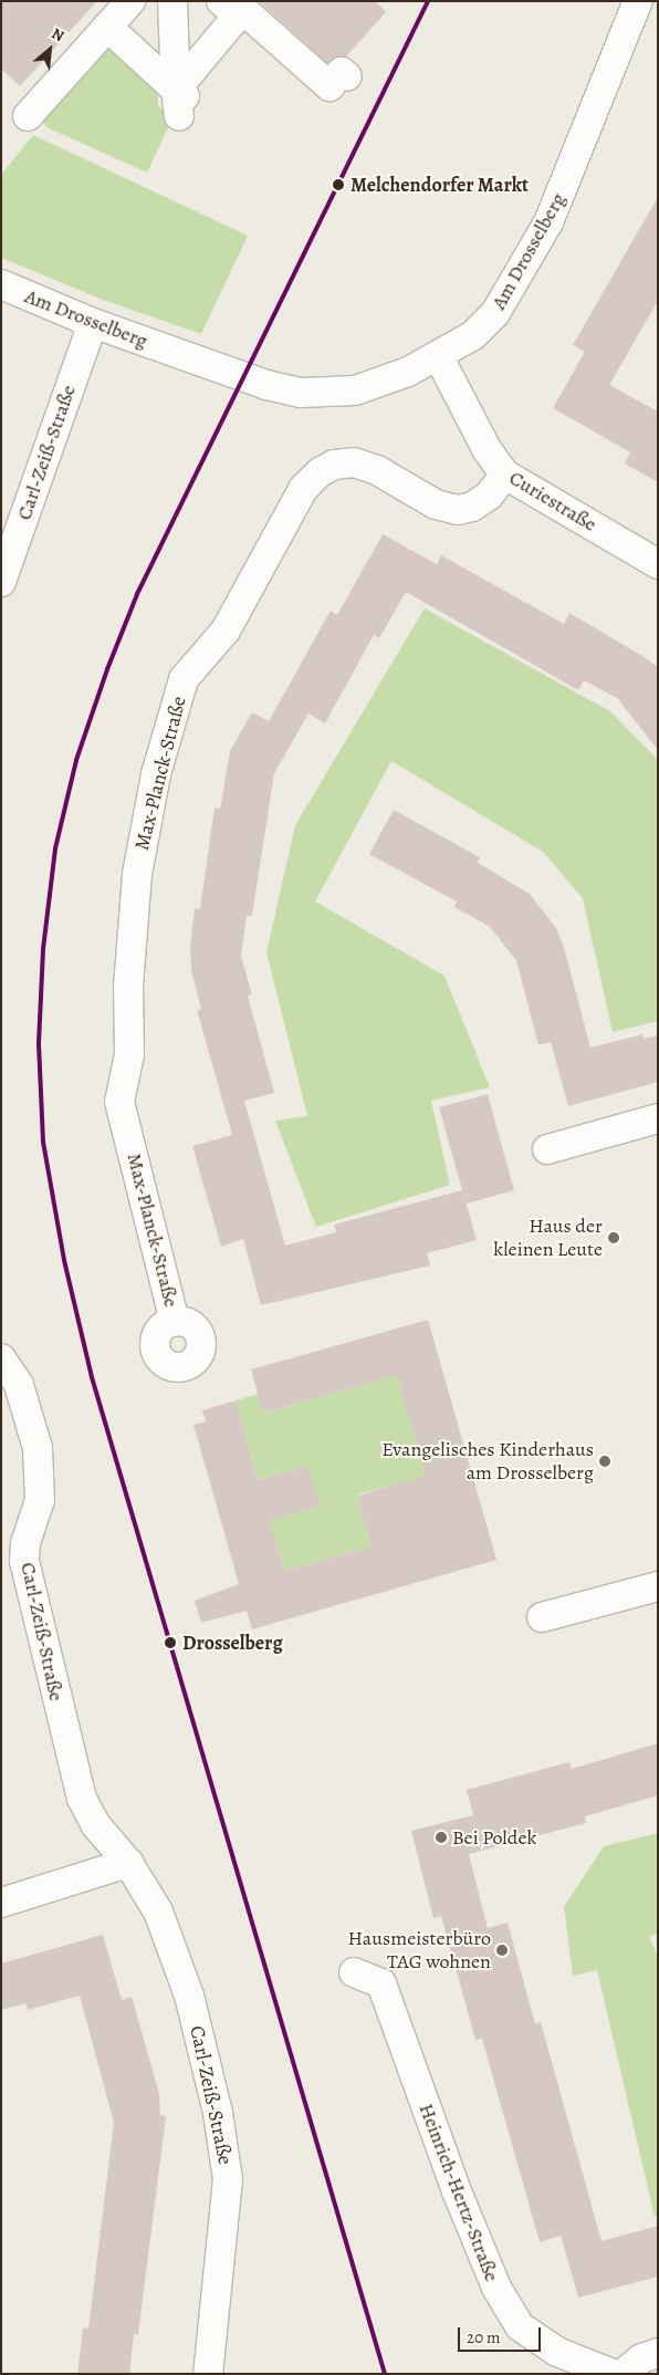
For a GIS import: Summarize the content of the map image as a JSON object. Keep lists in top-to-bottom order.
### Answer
{
  "streets": {
    "street": [
      "Am Drosselberg",
      "Carl-Zeiß-Straße",
      "Curiestraße",
      "Max-Planck-Straße",
      "Heinrich-Hertz-Straße"
    ]
  },
  "crossings": [
    ["Am Drosselberg", "Carl-Zeiß-Straße"],
    ["Am Drosselberg", "Curiestraße"],
    ["Curiestraße", "Max-Planck-Straße"]
  ],
  "places": [
    "Melchendorfer Markt",
    "Haus der kleinen Leute",
    "Evangelisches Kinderhaus am Drosselberg",
    "Drosselberg",
    "Bei Poldek",
    "Hausmeisterbüro TAG wohnen"
  ],
  "scale_bar": "20 m",
  "north": "top right"
}
